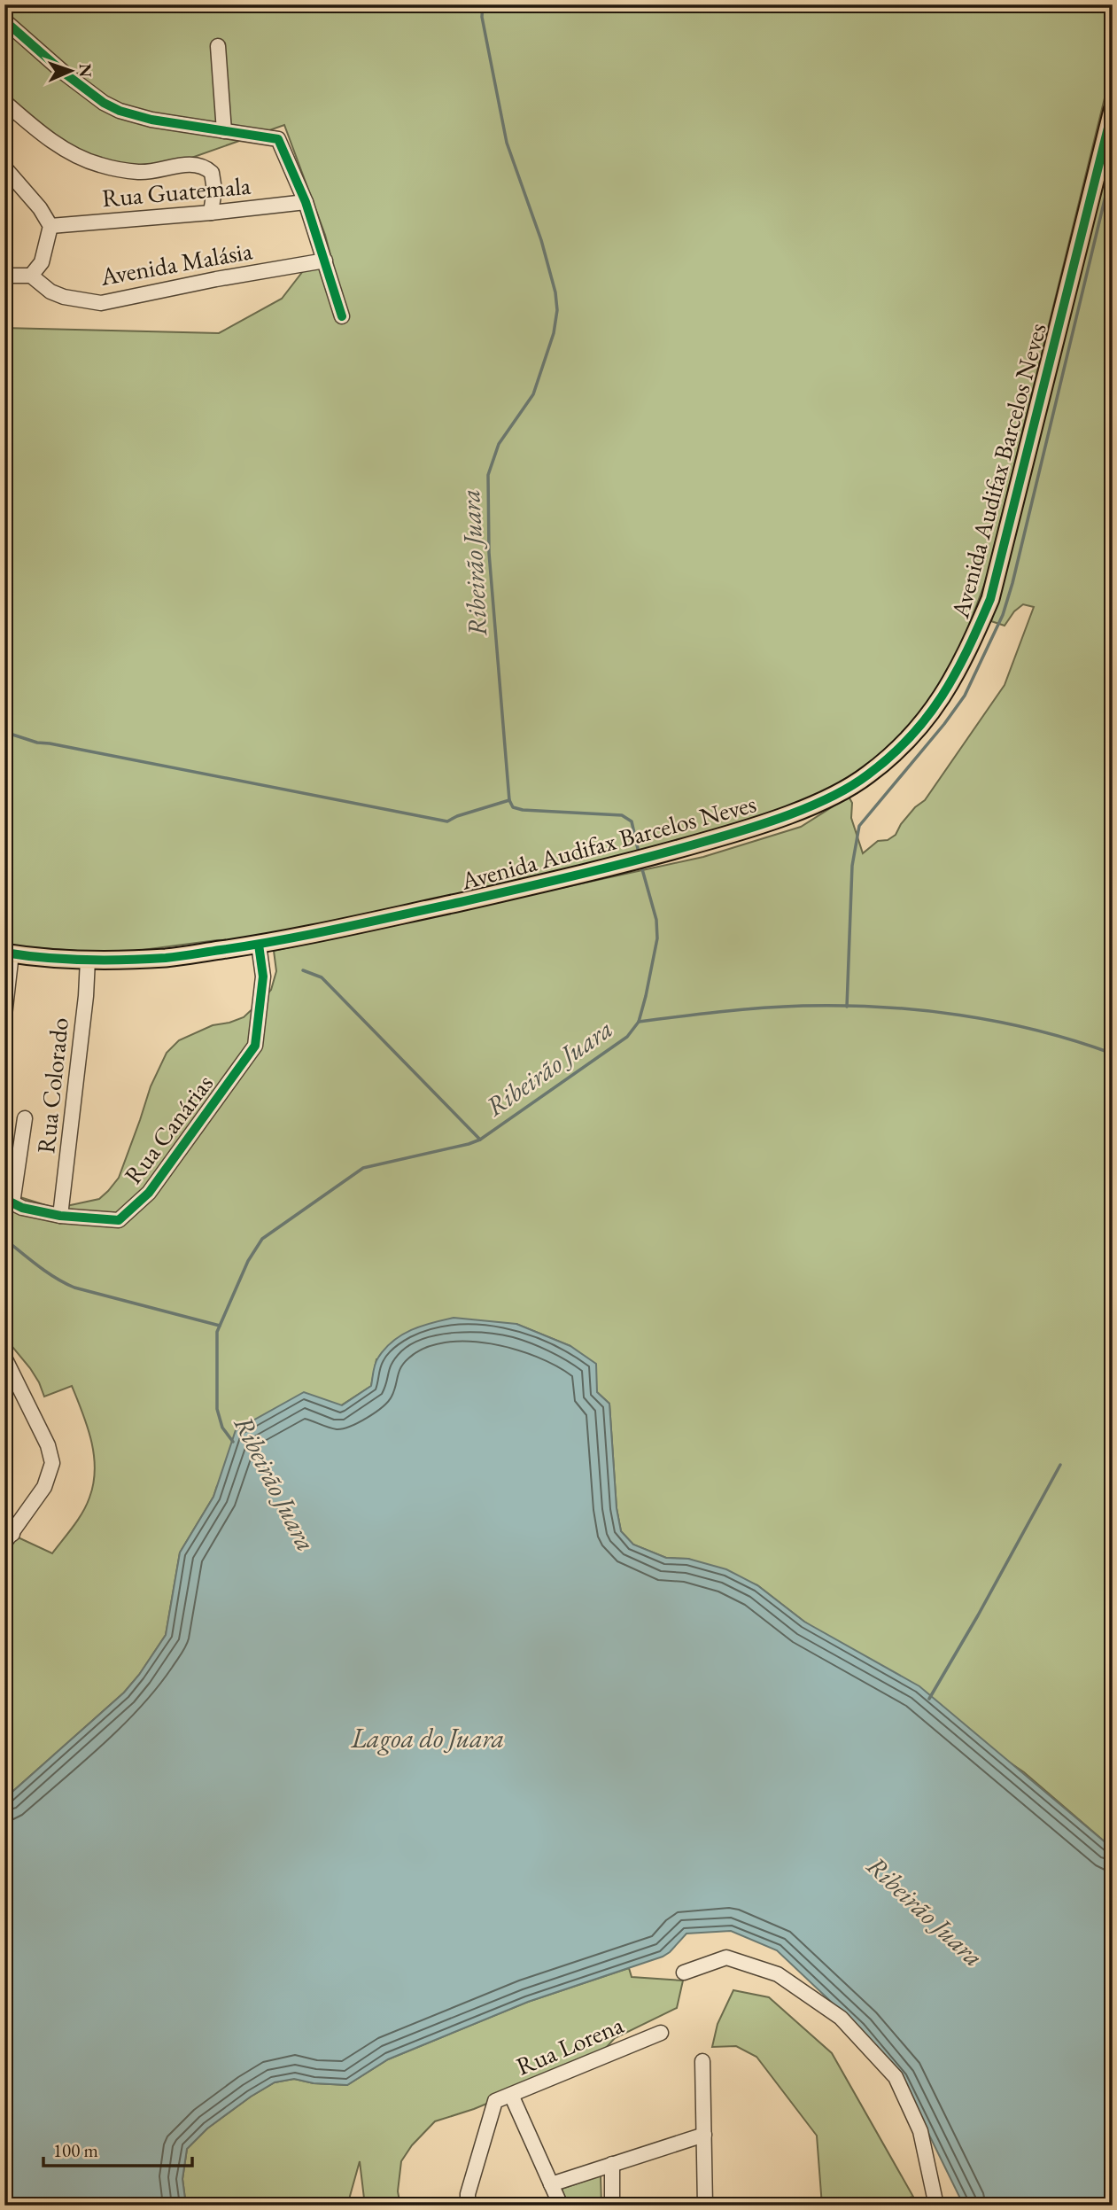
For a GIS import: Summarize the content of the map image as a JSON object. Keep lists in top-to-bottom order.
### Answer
{
  "streets": {
    "main road": ["Avenida Audifax Barcelos Neves"],
    "street": [
      "Rua Guatemala",
      "Avenida Malásia",
      "Rua Colorado",
      "Rua Canárias",
      "Rua Lorena"
    ]
  },
  "crossings": [
    ["Avenida Audifax Barcelos Neves", "Rua Colorado"],
    ["Avenida Audifax Barcelos Neves", "Rua Canárias"],
    ["Rua Colorado", "Rua Canárias"]
  ],
  "water": ["Ribeirão Juara", "Lagoa do Juara"],
  "scale_bar": "100 m",
  "north": "right"
}
